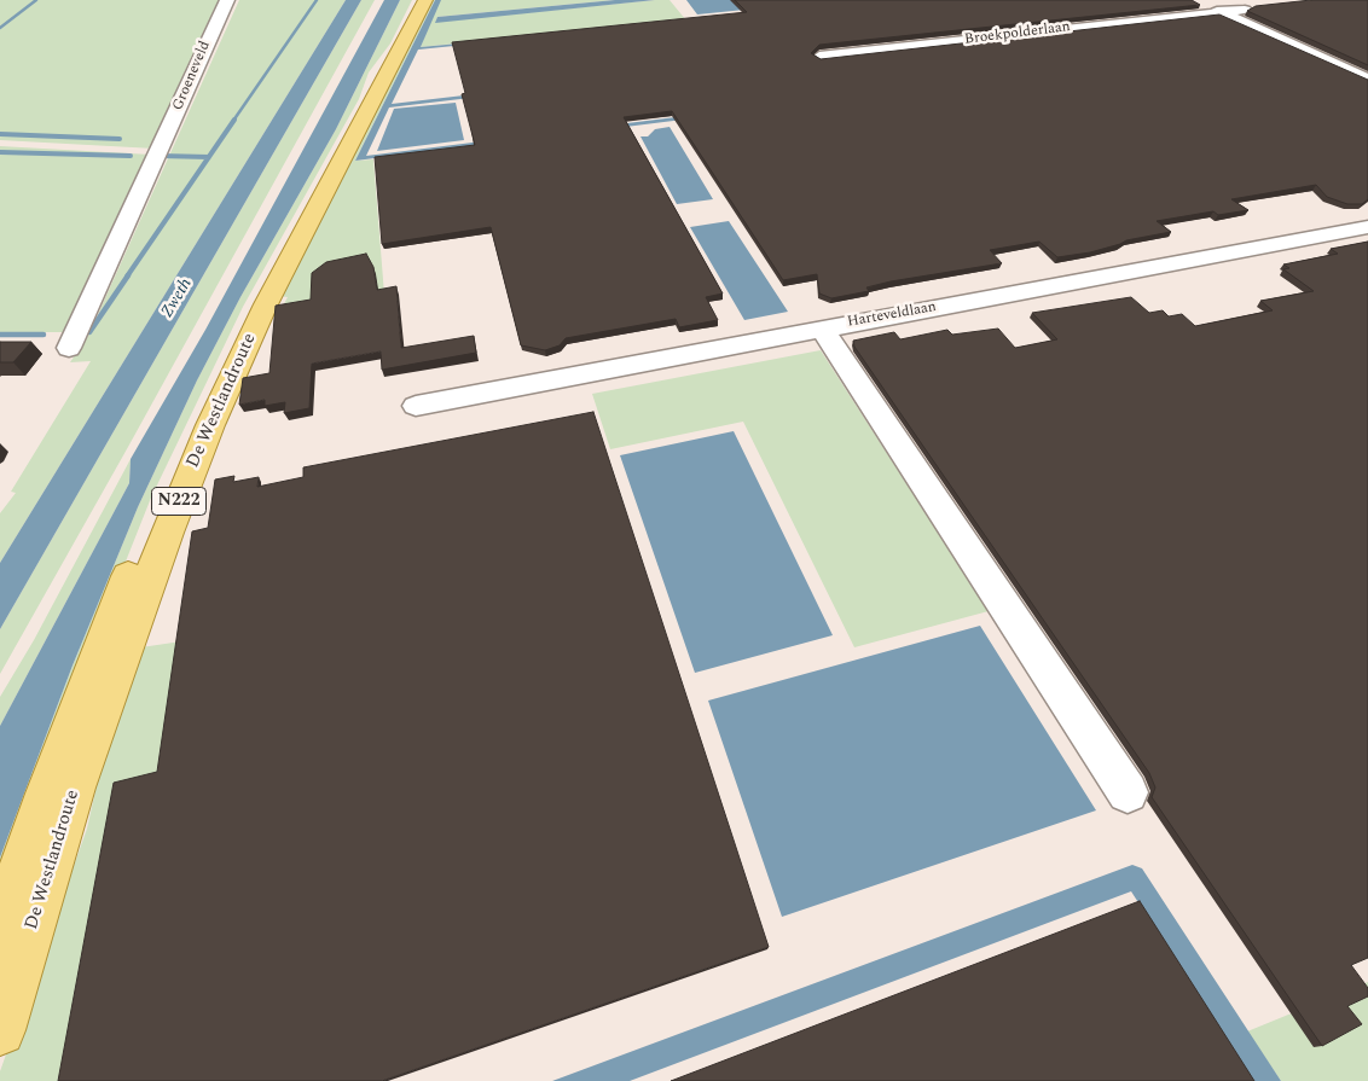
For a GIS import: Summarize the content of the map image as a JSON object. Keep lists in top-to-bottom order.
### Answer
{
  "streets": {
    "main road": ["De Westlandroute", "N222"],
    "street": ["Broekpolderlaan", "Groeneveld", "Harteveldlaan"]
  },
  "water": ["Zweth"]
}
